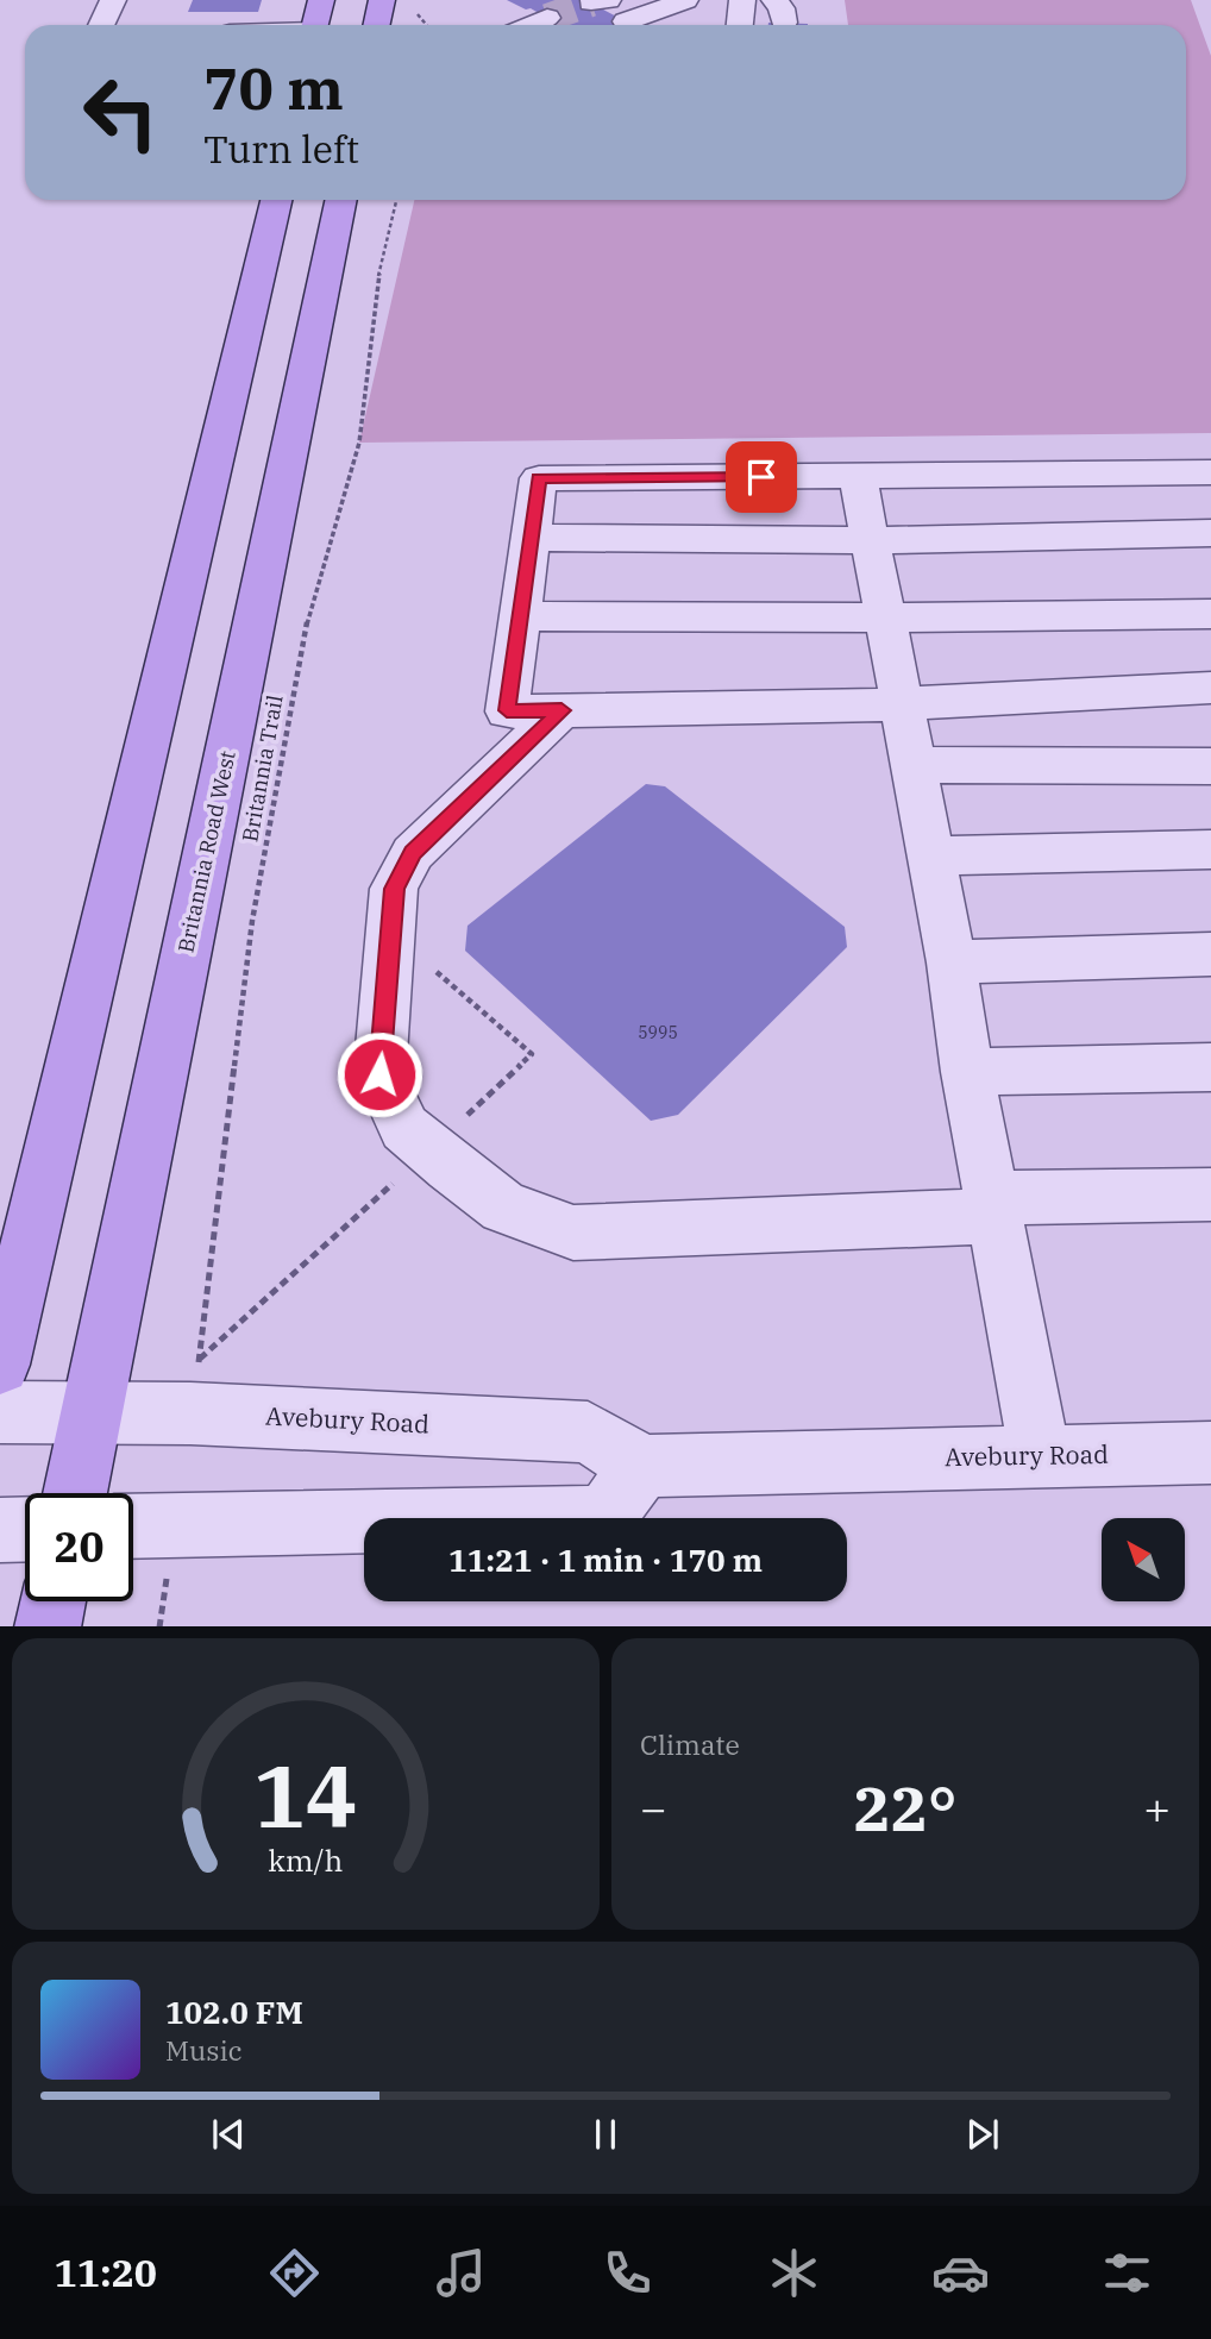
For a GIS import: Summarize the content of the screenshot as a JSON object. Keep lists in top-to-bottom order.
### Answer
{
  "streets": {
    "main road": ["Britannia Road West"],
    "street": ["Avebury Road"],
    "path": ["Britannia Trail"]
  },
  "crossings": [
    ["Britannia Road West", "Avebury Road"]
  ],
  "house_numbers": ["5995"],
  "north": "top left",
  "page": {
    "turn": ["70 m", "Turn left"],
    "limit": "20",
    "trip": "11:21 · 1 min · 170 m",
    "tile": "Climate",
    "heat": ["−", "22°", "+"],
    "song": ["102.0 FM", "Music"],
    "tabs": "11:20",
    "gauge": ["14", "km/h"]
  }
}
